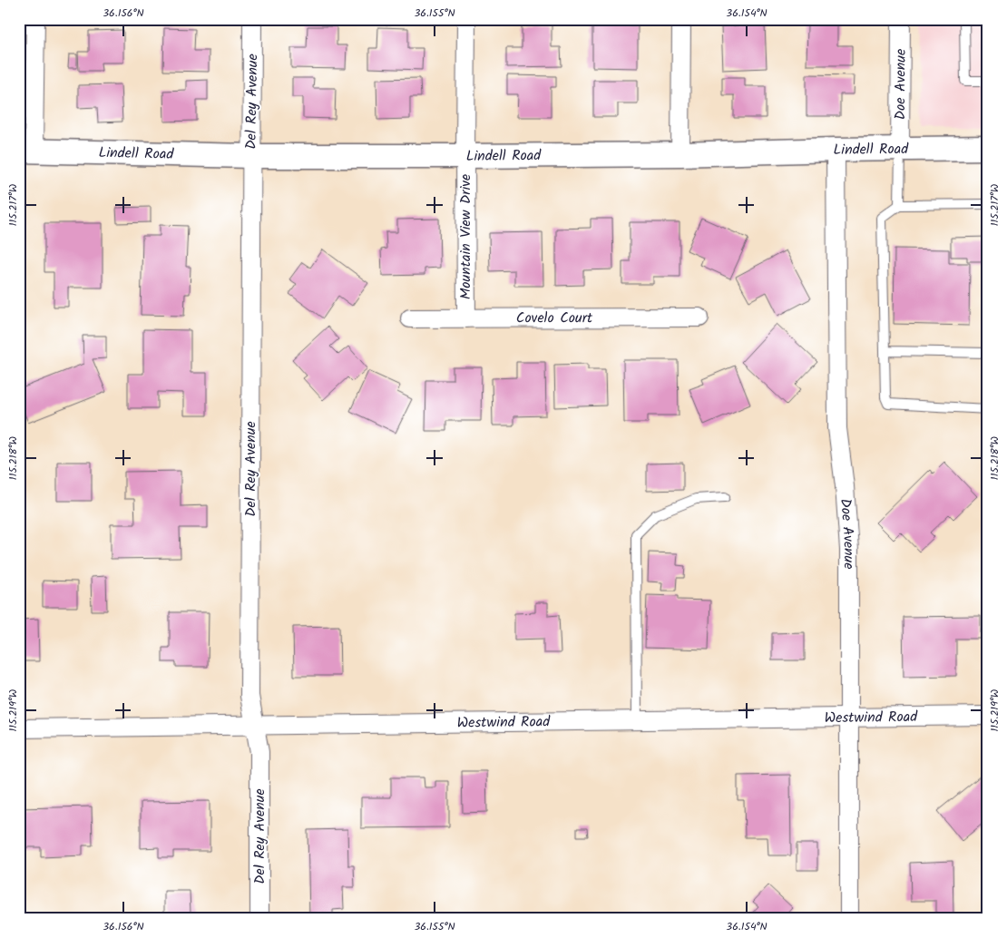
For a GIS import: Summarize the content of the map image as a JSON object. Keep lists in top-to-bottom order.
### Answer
{
  "streets": {
    "street": [
      "Doe Avenue",
      "Del Rey Avenue",
      "Lindell Road",
      "Mountain View Drive",
      "Covelo Court",
      "Westwind Road"
    ]
  },
  "crossings": [
    ["Doe Avenue", "Lindell Road"],
    ["Doe Avenue", "Westwind Road"],
    ["Del Rey Avenue", "Lindell Road"],
    ["Del Rey Avenue", "Westwind Road"],
    ["Lindell Road", "Mountain View Drive"],
    ["Mountain View Drive", "Covelo Court"]
  ],
  "coordinates": [
    "36.156°N",
    "36.155°N",
    "36.154°N",
    "115.217°W",
    "115.218°W",
    "115.219°W"
  ]
}
